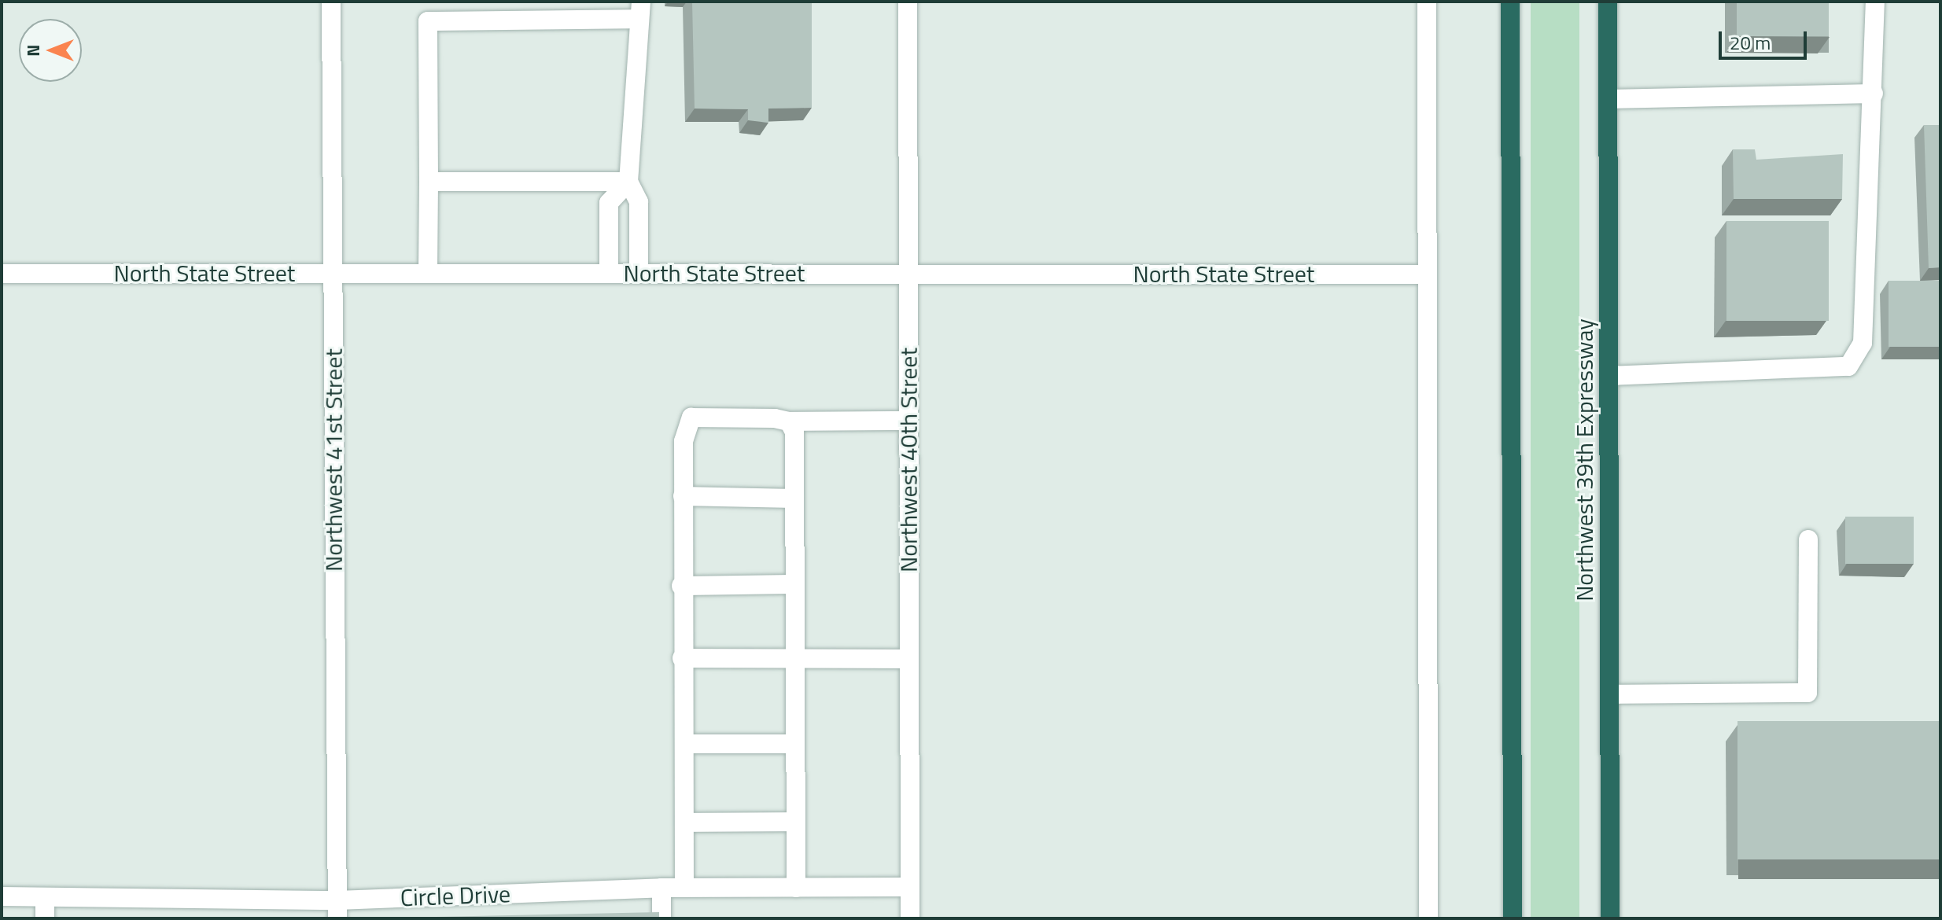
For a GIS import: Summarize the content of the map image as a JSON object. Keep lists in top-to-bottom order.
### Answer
{
  "streets": {
    "highway": ["Northwest 39th Expressway"],
    "street": [
      "North State Street",
      "Northwest 41st Street",
      "Northwest 40th Street",
      "Circle Drive"
    ]
  },
  "crossings": [
    ["North State Street", "Northwest 41st Street"],
    ["North State Street", "Northwest 40th Street"],
    ["Northwest 41st Street", "Circle Drive"],
    ["Northwest 40th Street", "Circle Drive"]
  ],
  "scale_bar": "20 m",
  "north": "left"
}
